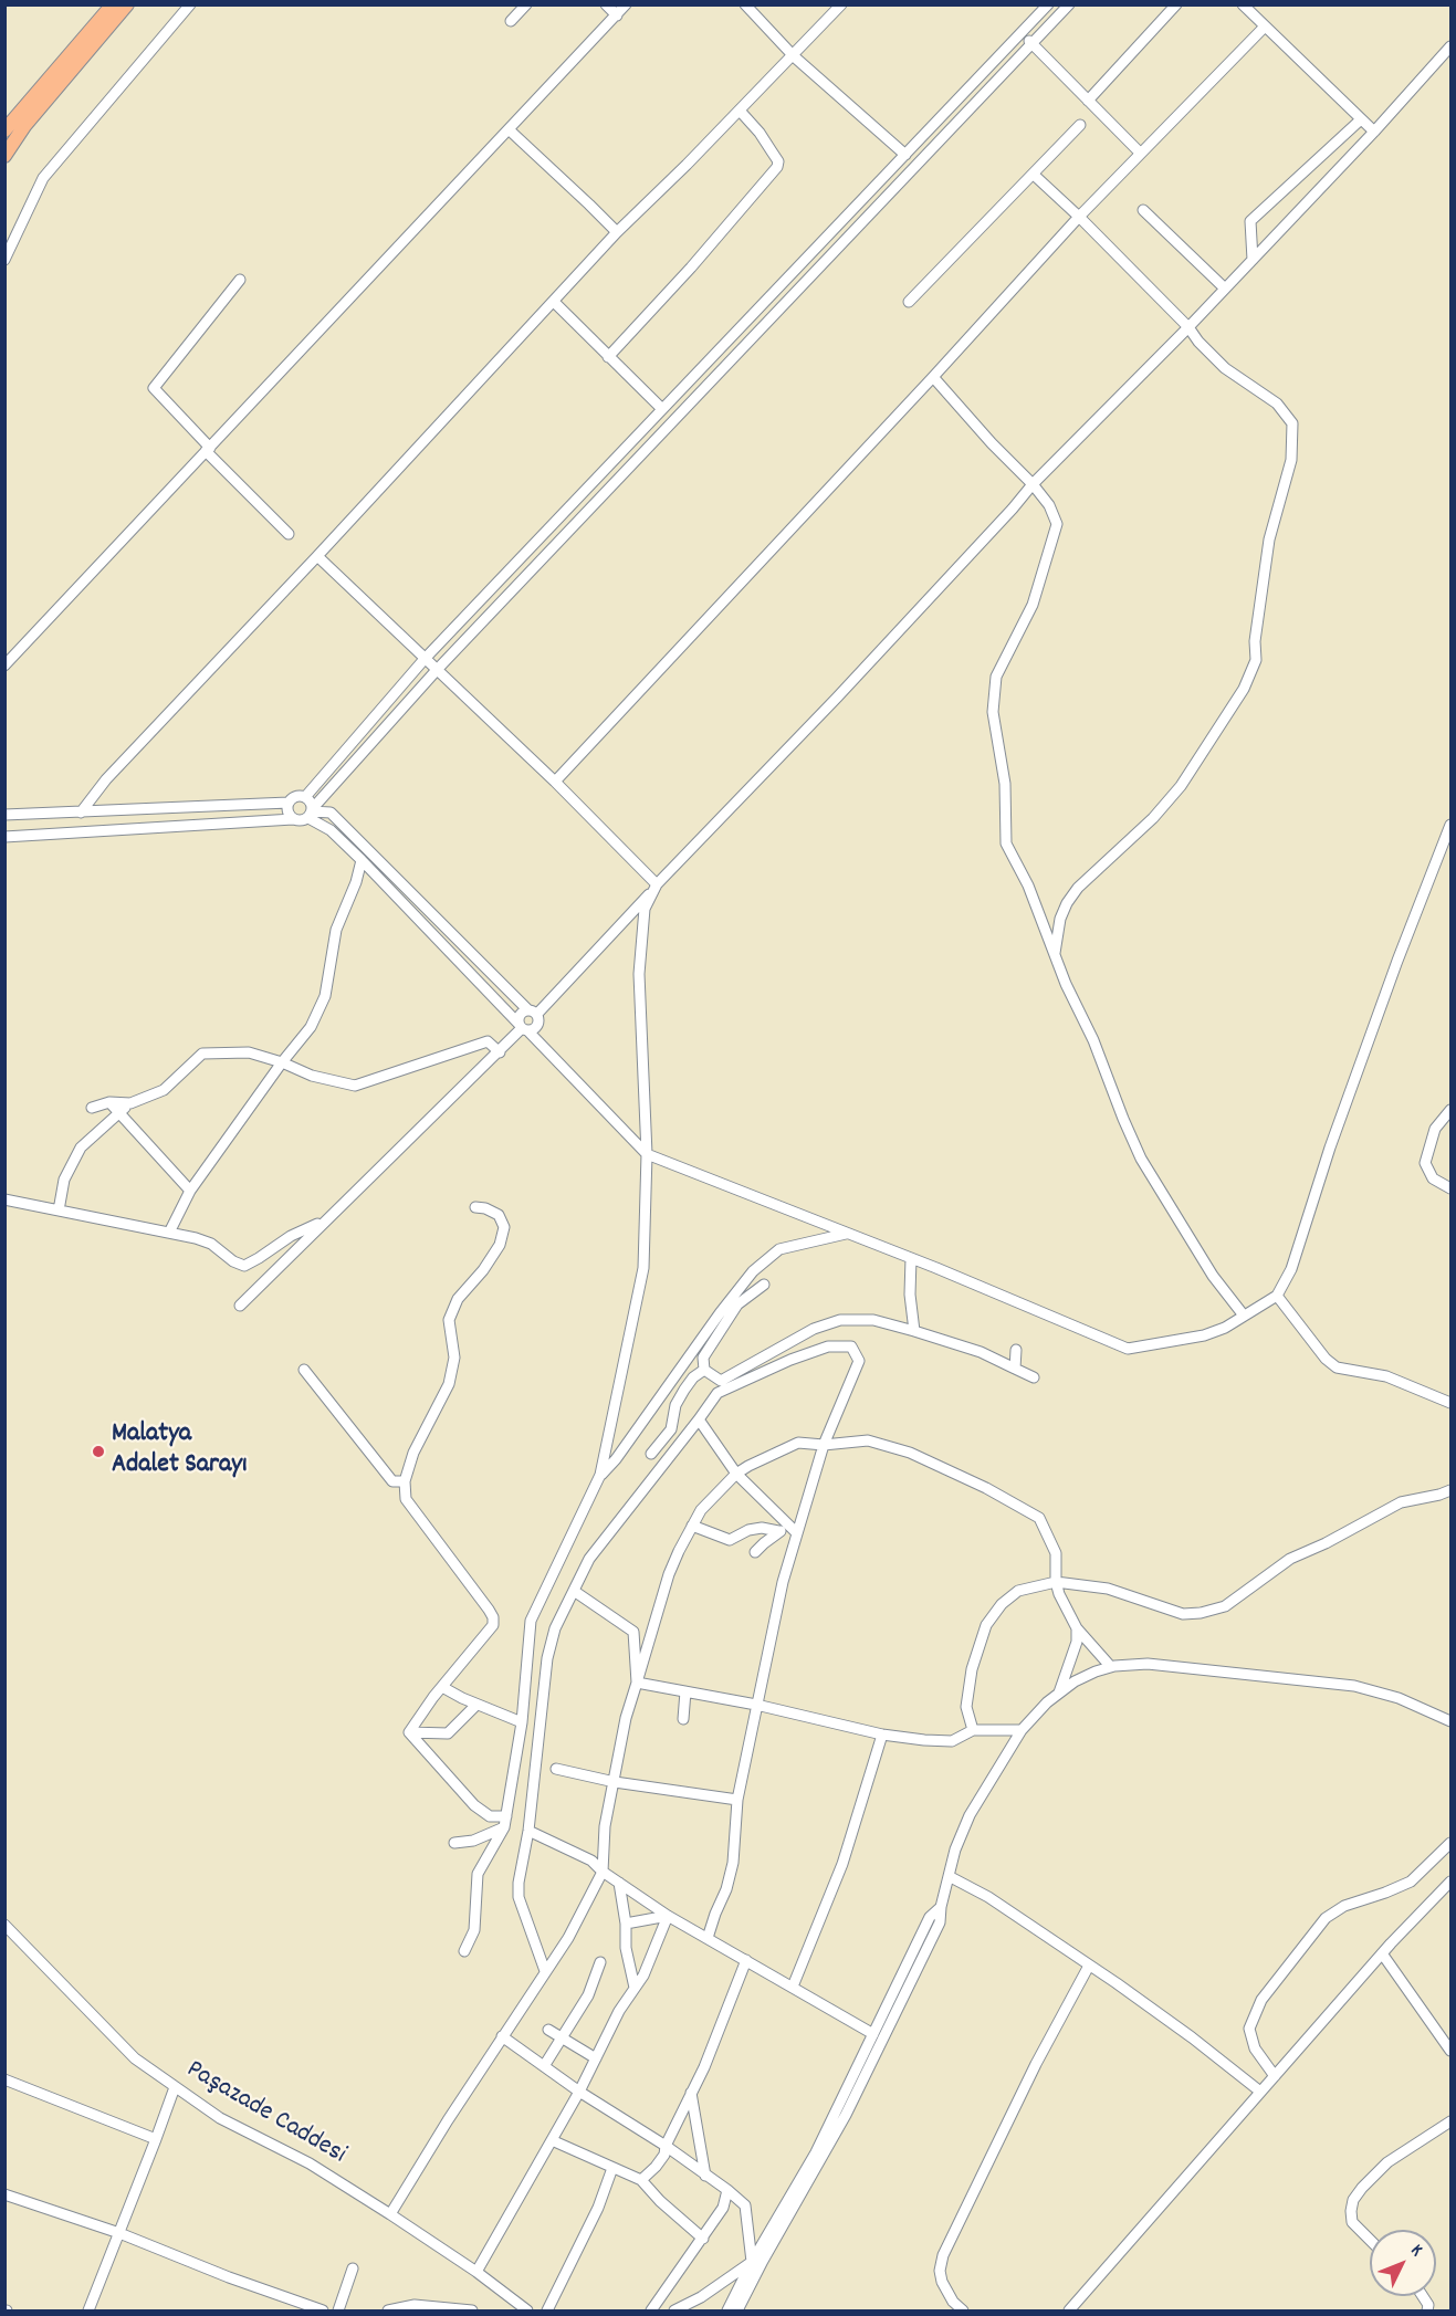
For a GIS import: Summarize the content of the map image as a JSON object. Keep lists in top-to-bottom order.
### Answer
{
  "streets": {
    "street": ["Paşazade Caddesi"]
  },
  "places": ["Malatya Adalet Sarayı"],
  "north": "top right"
}
